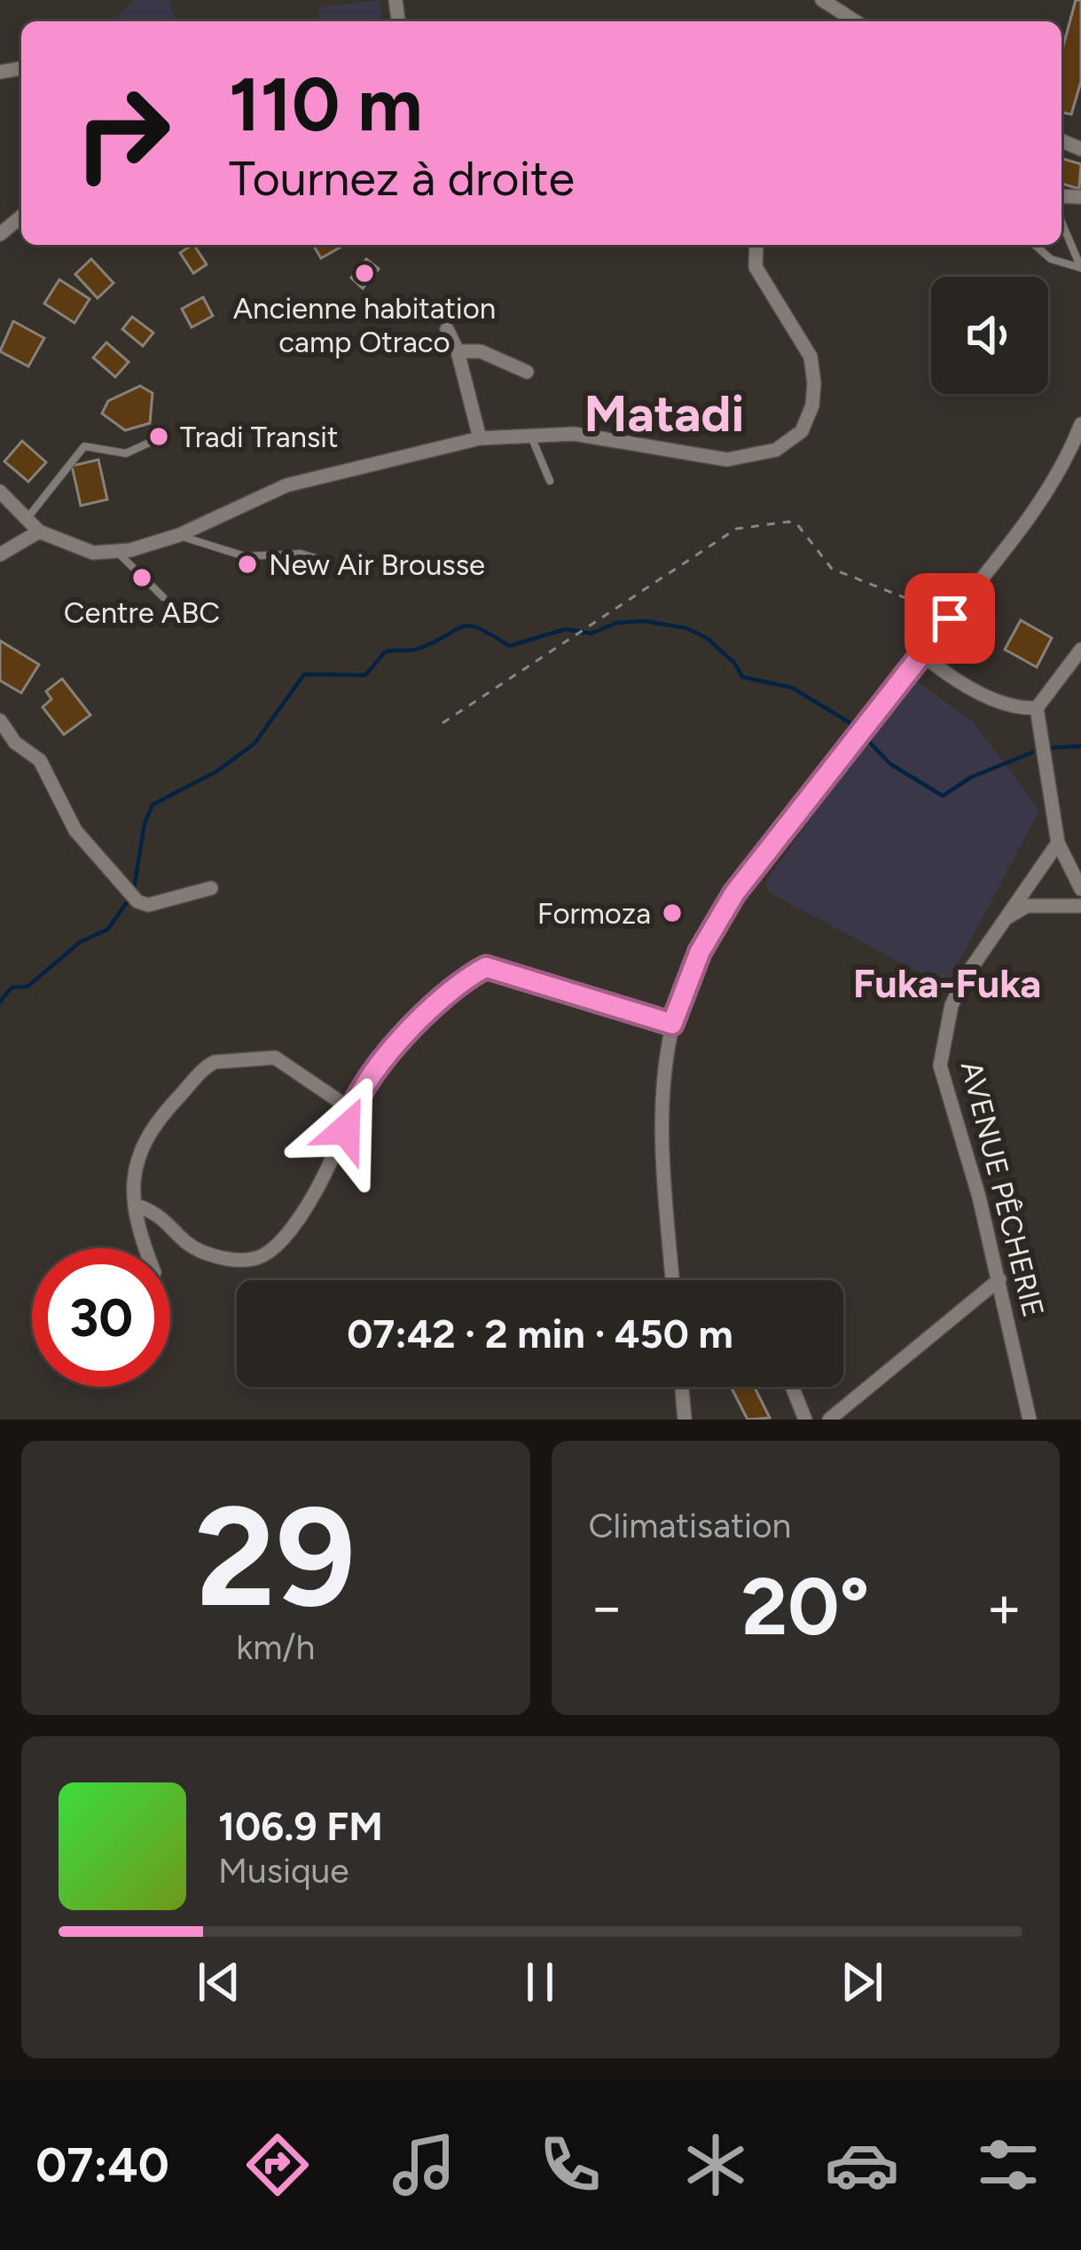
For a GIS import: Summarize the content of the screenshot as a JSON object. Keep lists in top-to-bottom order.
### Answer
{
  "streets": {
    "street": ["AVENUE PÊCHERIE"]
  },
  "districts": ["Matadi", "Fuka-Fuka"],
  "places": [
    "Ancienne habitation camp Otraco",
    "Tradi Transit",
    "New Air Brousse",
    "Centre ABC",
    "Formoza"
  ],
  "page": {
    "turn": ["110 m", "Tournez à droite"],
    "limit": "30",
    "trip": "07:42 · 2 min · 450 m",
    "tile": [
      ["29", "km/h"],
      "Climatisation"
    ],
    "heat": ["−", "20°", "+"],
    "song": ["106.9 FM", "Musique"],
    "tabs": "07:40"
  }
}
